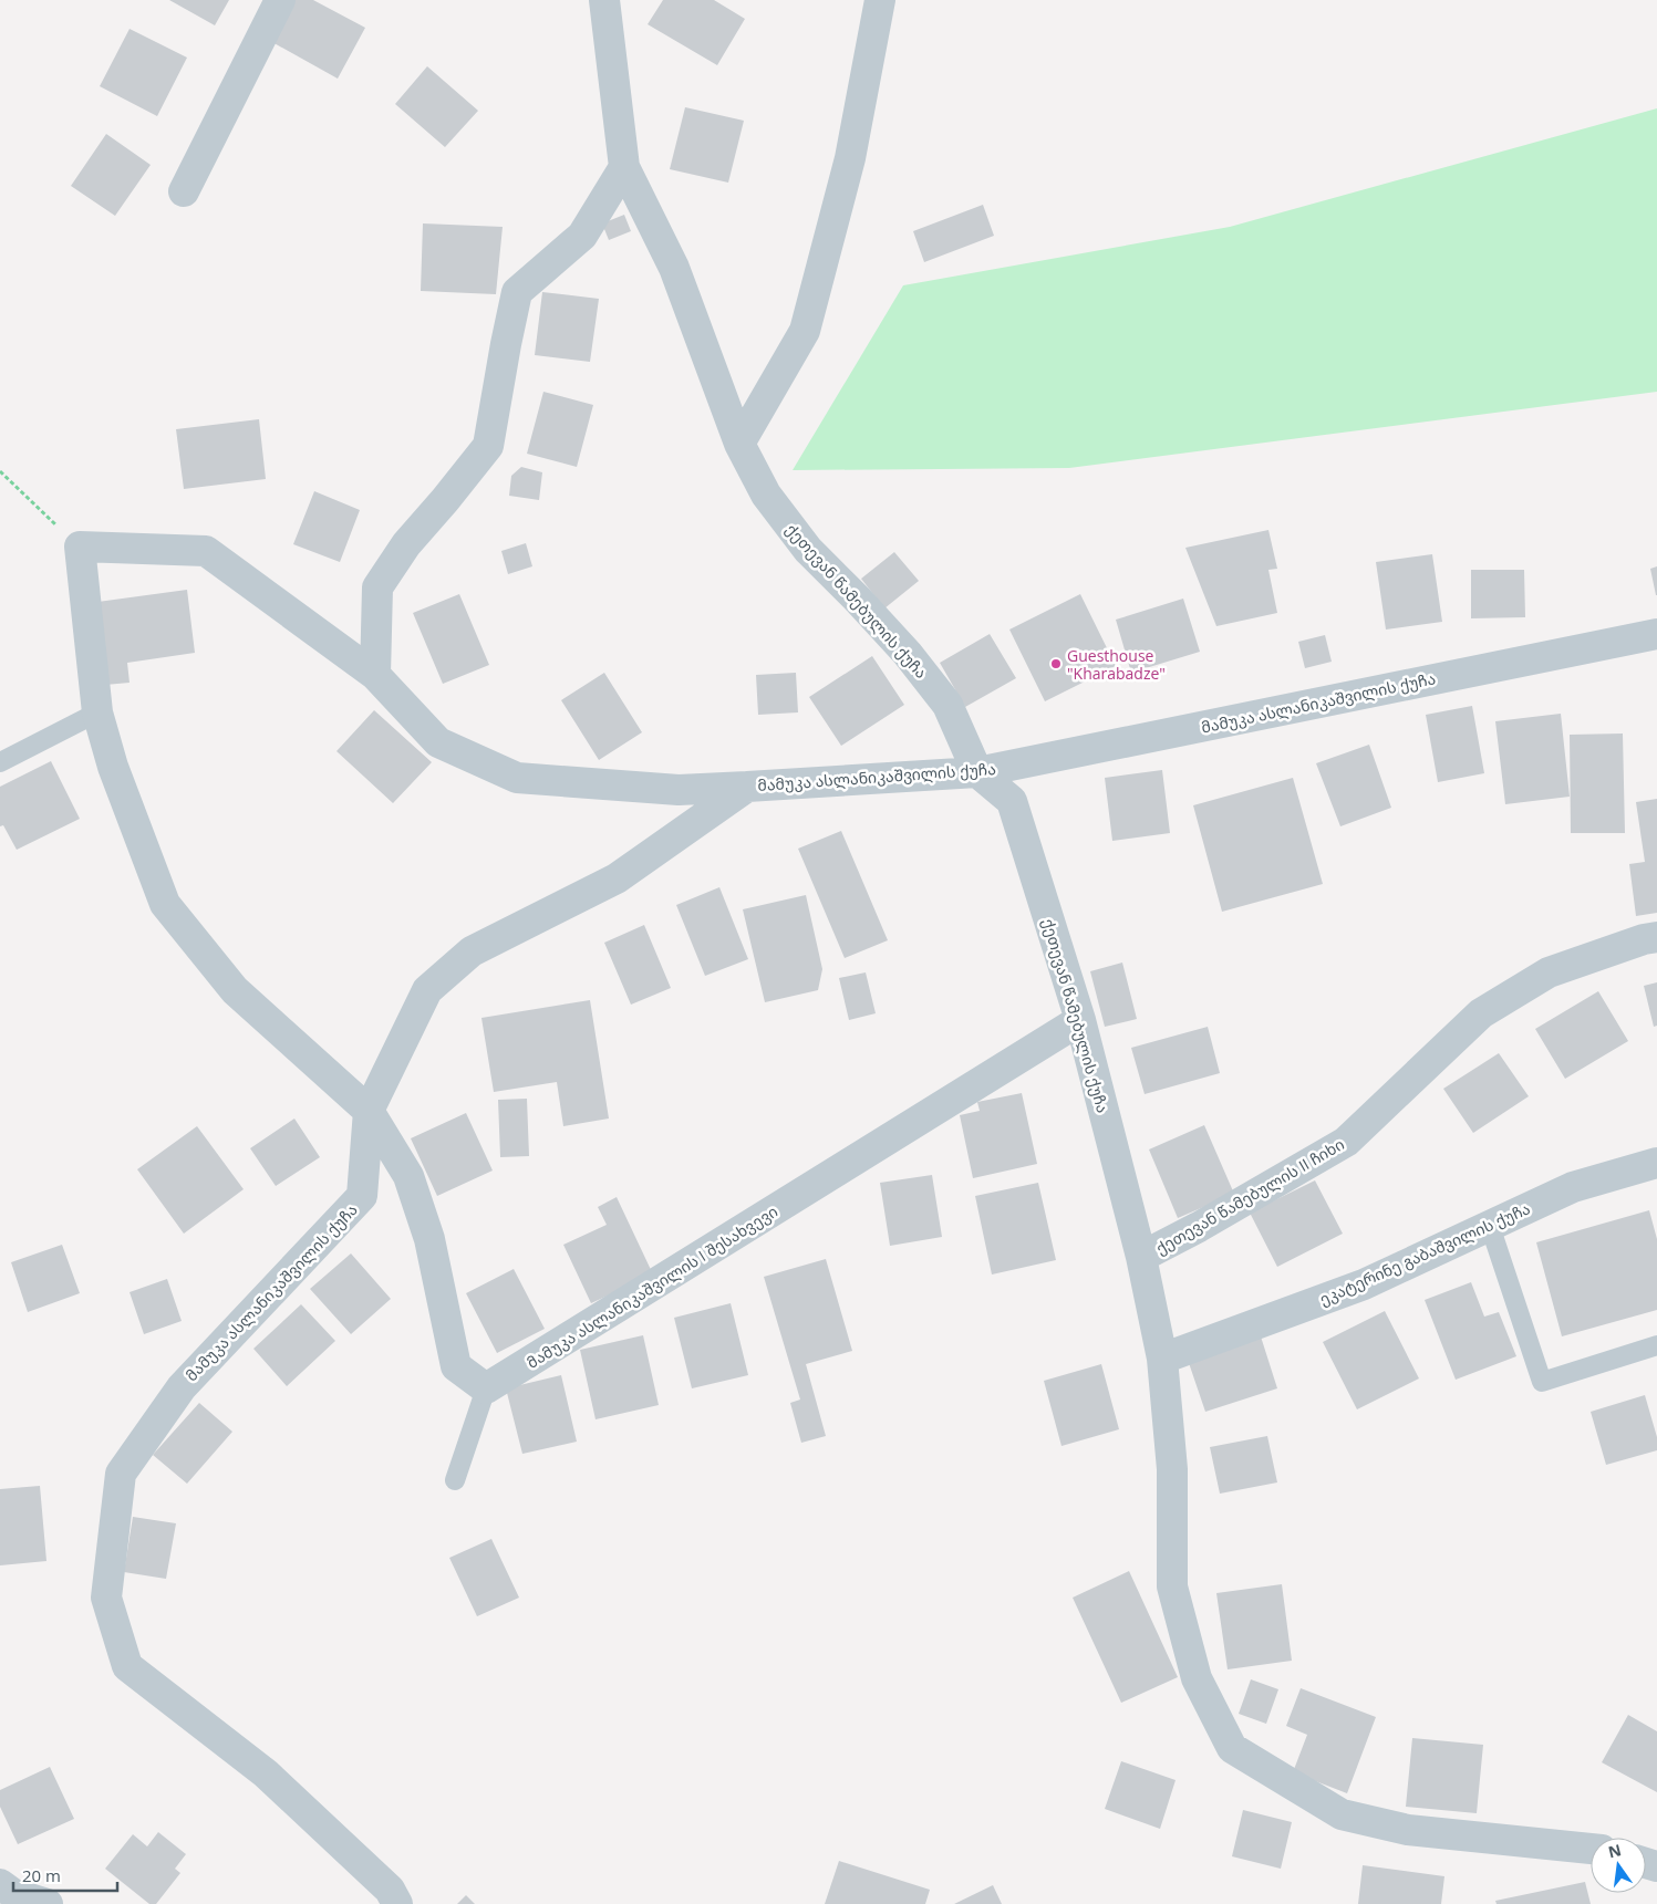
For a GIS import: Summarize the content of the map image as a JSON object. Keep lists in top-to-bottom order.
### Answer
{
  "streets": {
    "street": [
      "ქეთევან წამებულის ქუჩა",
      "მამუკა ასლანიკაშვილის ქუჩა",
      "ქეთევან წამებულის II ჩიხი",
      "ეკატერინე გაბაშვილის ქუჩა",
      "მამუკა ასლანიკაშვილის I შესახვევი"
    ]
  },
  "crossings": [
    ["ქეთევან წამებულის ქუჩა", "მამუკა ასლანიკაშვილის ქუჩა"],
    ["ქეთევან წამებულის ქუჩა", "ქეთევან წამებულის II ჩიხი"],
    ["ქეთევან წამებულის ქუჩა", "ეკატერინე გაბაშვილის ქუჩა"],
    ["ქეთევან წამებულის ქუჩა", "მამუკა ასლანიკაშვილის I შესახვევი"]
  ],
  "places": ["Guesthouse \"Kharabadze\""],
  "scale_bar": "20 m",
  "north": "top"
}
